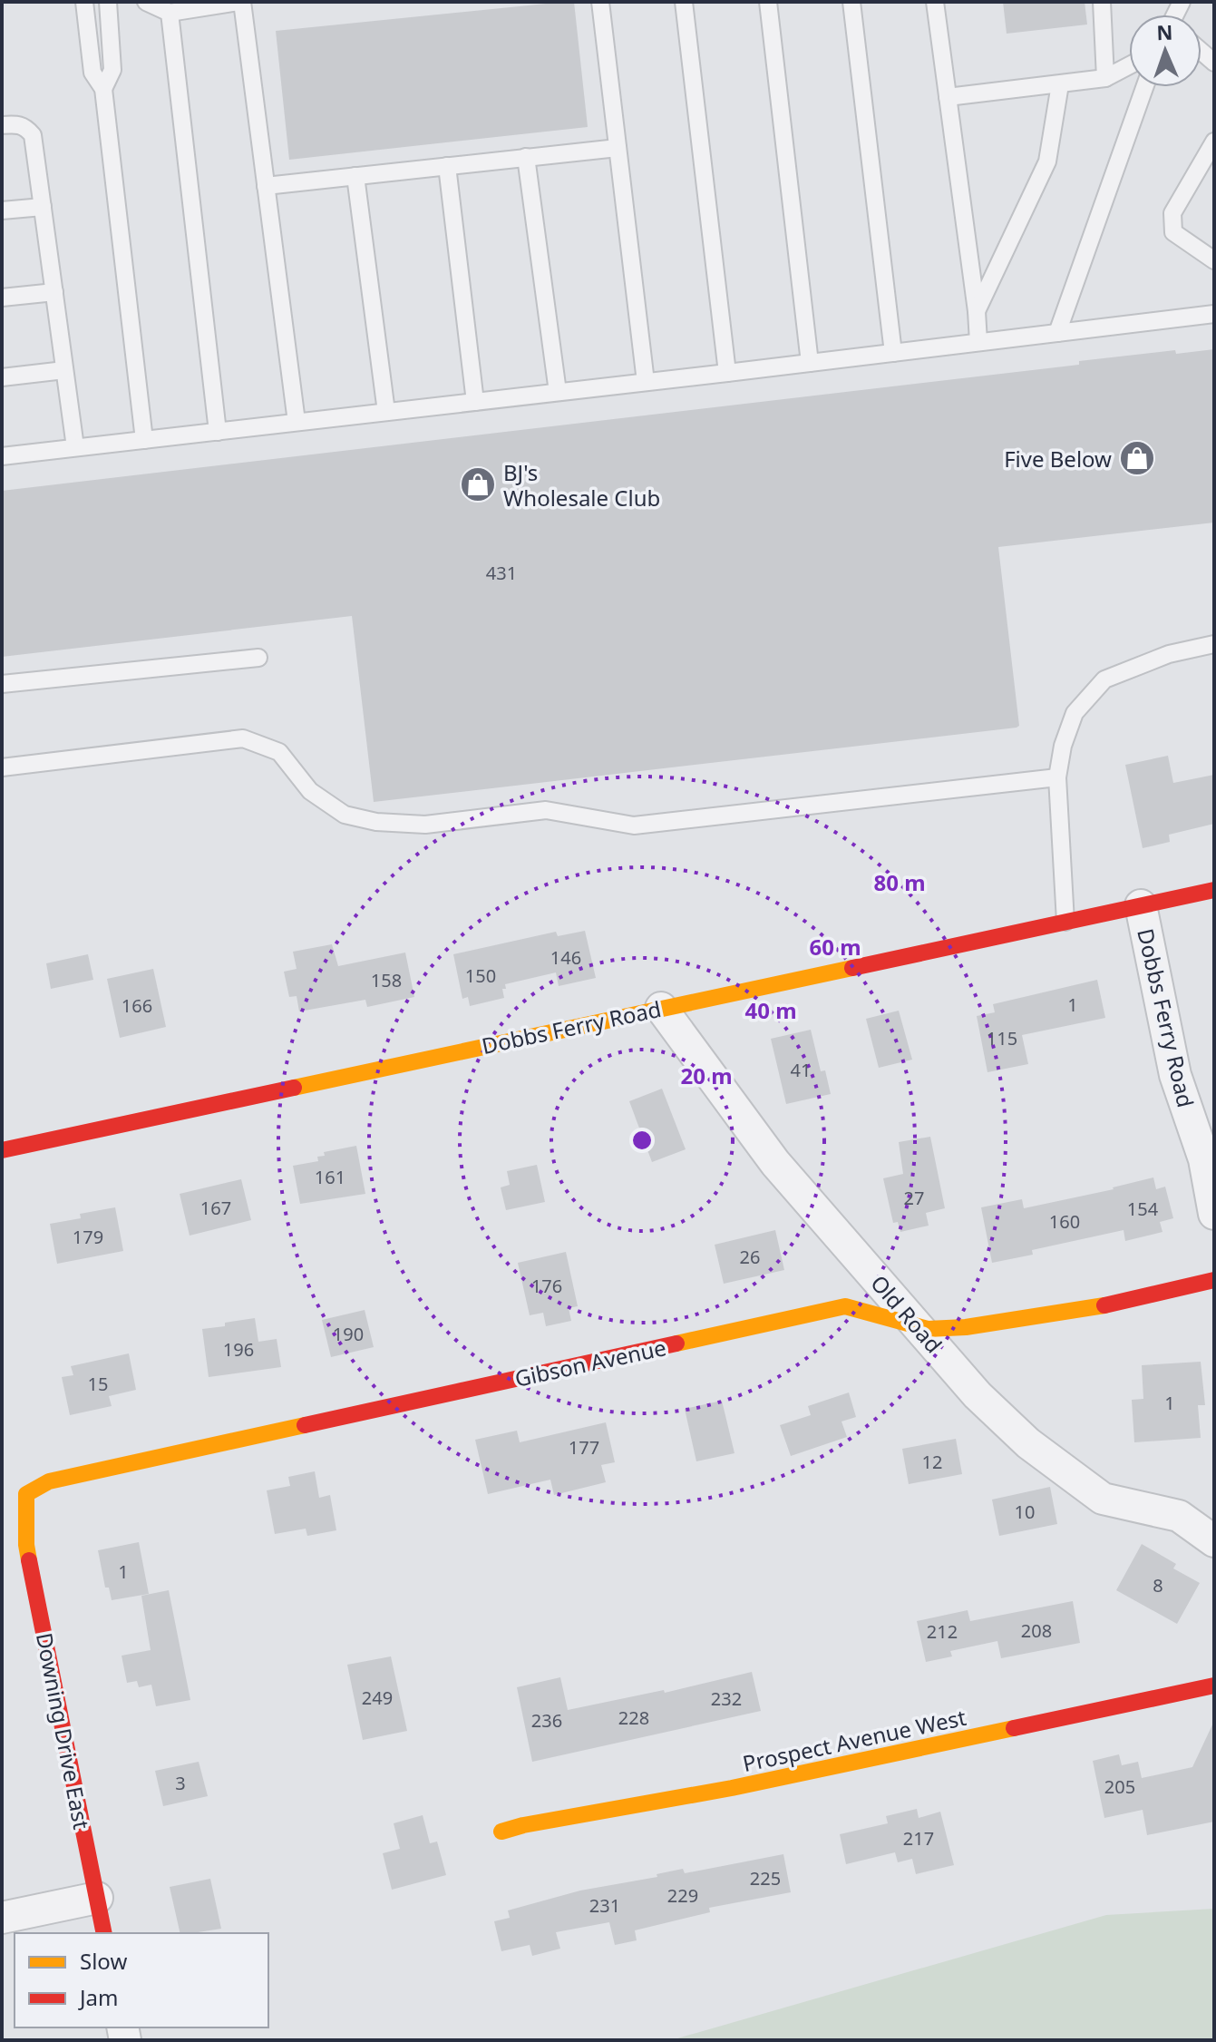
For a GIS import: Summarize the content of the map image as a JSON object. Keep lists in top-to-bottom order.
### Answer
{
  "streets": {
    "street": [
      "Dobbs Ferry Road",
      "Old Road",
      "Gibson Avenue",
      "Downing Drive East",
      "Prospect Avenue West"
    ]
  },
  "crossings": [
    ["Dobbs Ferry Road", "Old Road"],
    ["Old Road", "Gibson Avenue"],
    ["Gibson Avenue", "Downing Drive East"]
  ],
  "places": {
    "shop": ["Five Below", "BJ's Wholesale Club"]
  },
  "house_numbers": [
    "431",
    "146",
    "150",
    "158",
    "1",
    "166",
    "115",
    "41",
    "161",
    "27",
    "167",
    "154",
    "160",
    "179",
    "26",
    "176",
    "190",
    "196",
    "15",
    "1",
    "177",
    "12",
    "10",
    "1",
    "8",
    "208",
    "212",
    "249",
    "232",
    "228",
    "236",
    "3",
    "205",
    "217",
    "225",
    "229",
    "231"
  ],
  "legend": ["Slow", "Jam"],
  "north": "top",
  "rings": [
    "80 m",
    "60 m",
    "40 m",
    "20 m"
  ]
}
